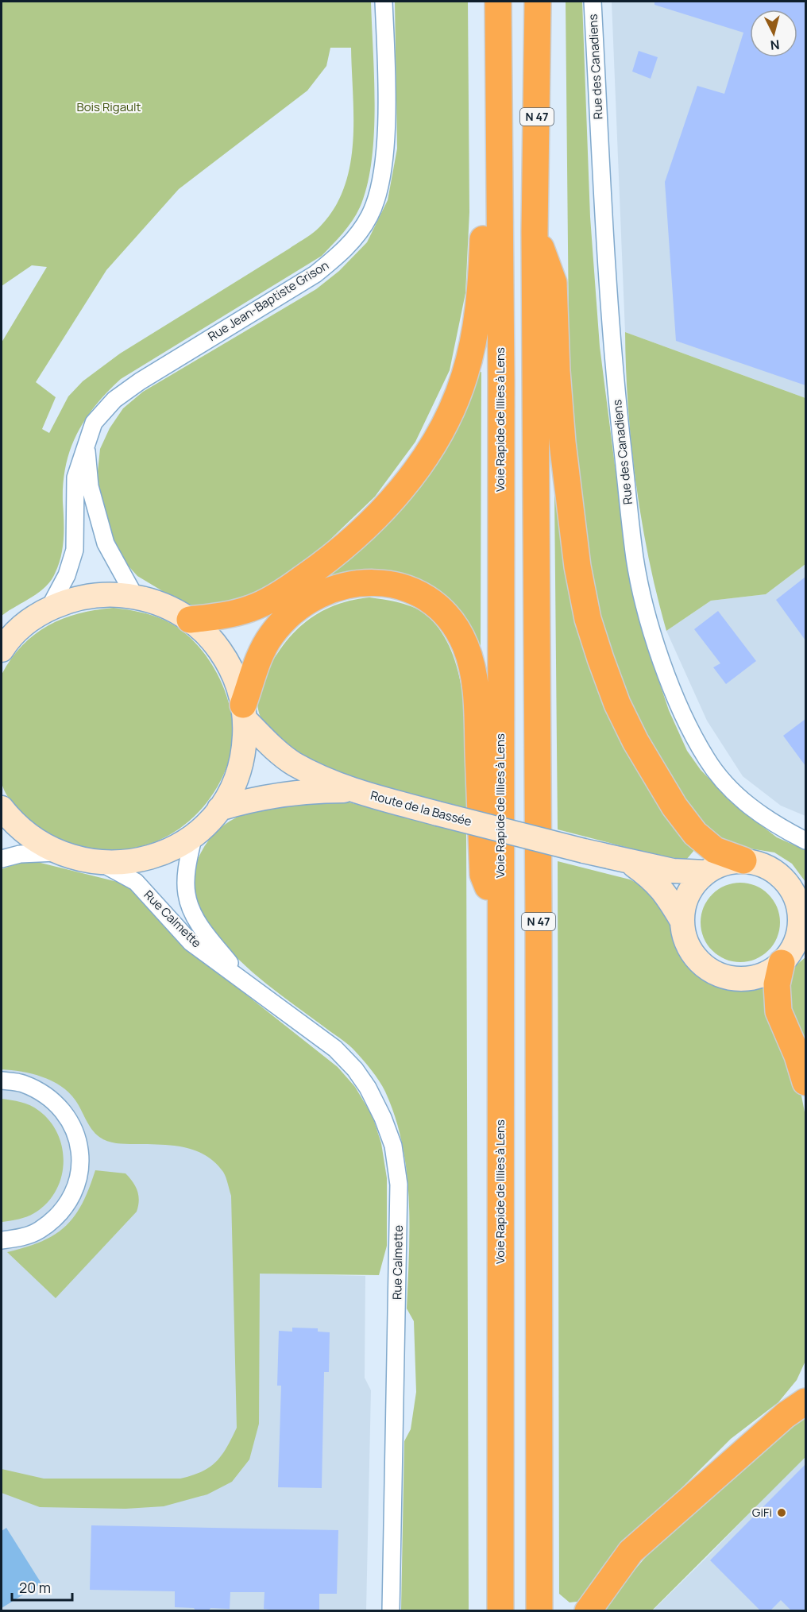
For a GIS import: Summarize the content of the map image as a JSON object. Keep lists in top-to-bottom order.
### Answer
{
  "streets": {
    "highway": ["N 47", "Voie Rapide de Illies à Lens"],
    "street": [
      "Rue des Canadiens",
      "Rue Jean-Baptiste Grison",
      "Route de la Bassée",
      "Rue Calmette"
    ]
  },
  "parks": ["Bois Rigault"],
  "places": ["GiFi"],
  "scale_bar": "20 m",
  "north": "bottom"
}
